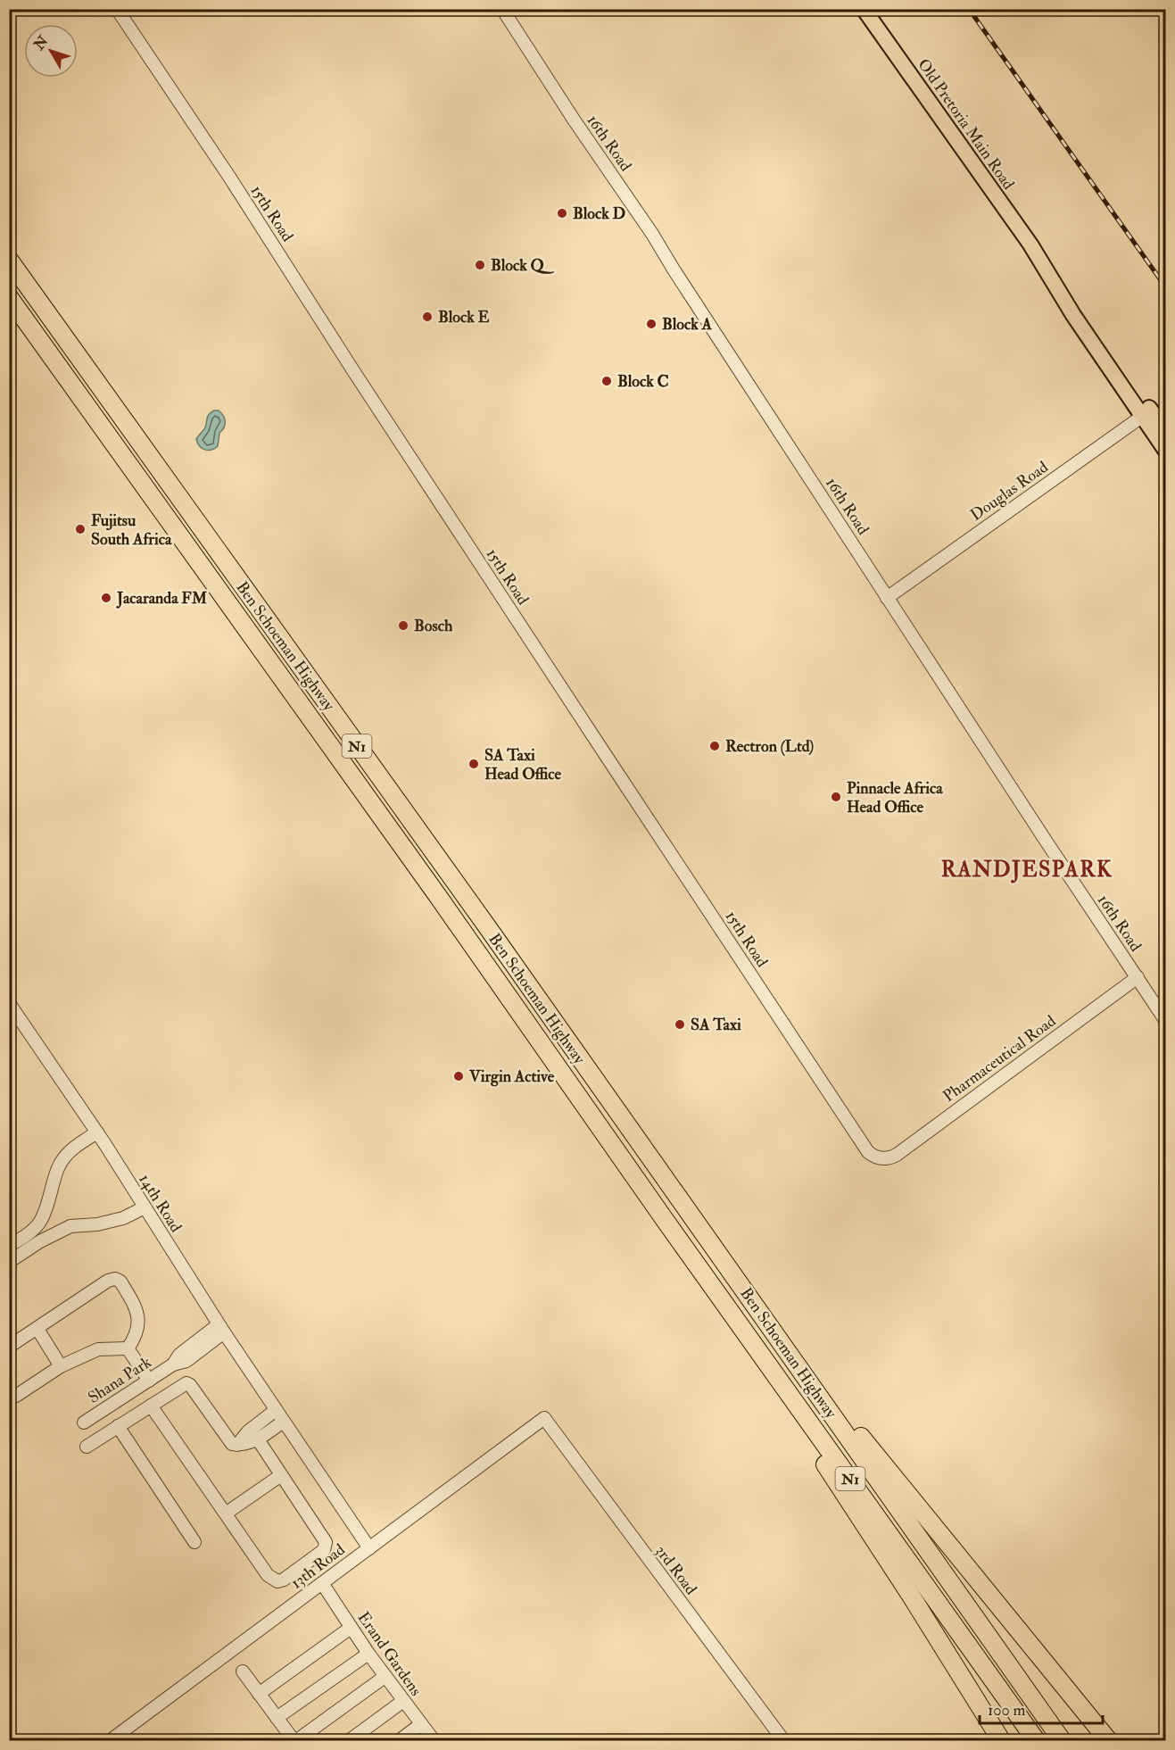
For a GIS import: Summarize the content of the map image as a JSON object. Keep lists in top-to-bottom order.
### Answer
{
  "streets": {
    "highway": ["Ben Schoeman Highway", "N1"],
    "main road": ["Old Pretoria Main Road"],
    "street": [
      "16th Road",
      "15th Road",
      "Douglas Road",
      "Pharmaceutical Road",
      "14th Road",
      "Shana Park",
      "13th Road",
      "3rd Road",
      "Erand Gardens"
    ]
  },
  "crossings": [
    ["Old Pretoria Main Road", "Douglas Road"],
    ["16th Road", "Douglas Road"],
    ["16th Road", "Pharmaceutical Road"],
    ["15th Road", "Pharmaceutical Road"],
    ["14th Road", "Shana Park"],
    ["14th Road", "13th Road"],
    ["13th Road", "3rd Road"],
    ["13th Road", "Erand Gardens"]
  ],
  "districts": ["RANDJESPARK"],
  "places": [
    "Block D",
    "Block Q",
    "Block E",
    "Block A",
    "Block C",
    "Fujitsu South Africa",
    "Jacaranda FM",
    "Bosch",
    "Rectron (Ltd)",
    "SA Taxi Head Office",
    "Pinnacle Africa Head Office",
    "SA Taxi",
    "Virgin Active"
  ],
  "scale_bar": "100 m",
  "north": "top left"
}
